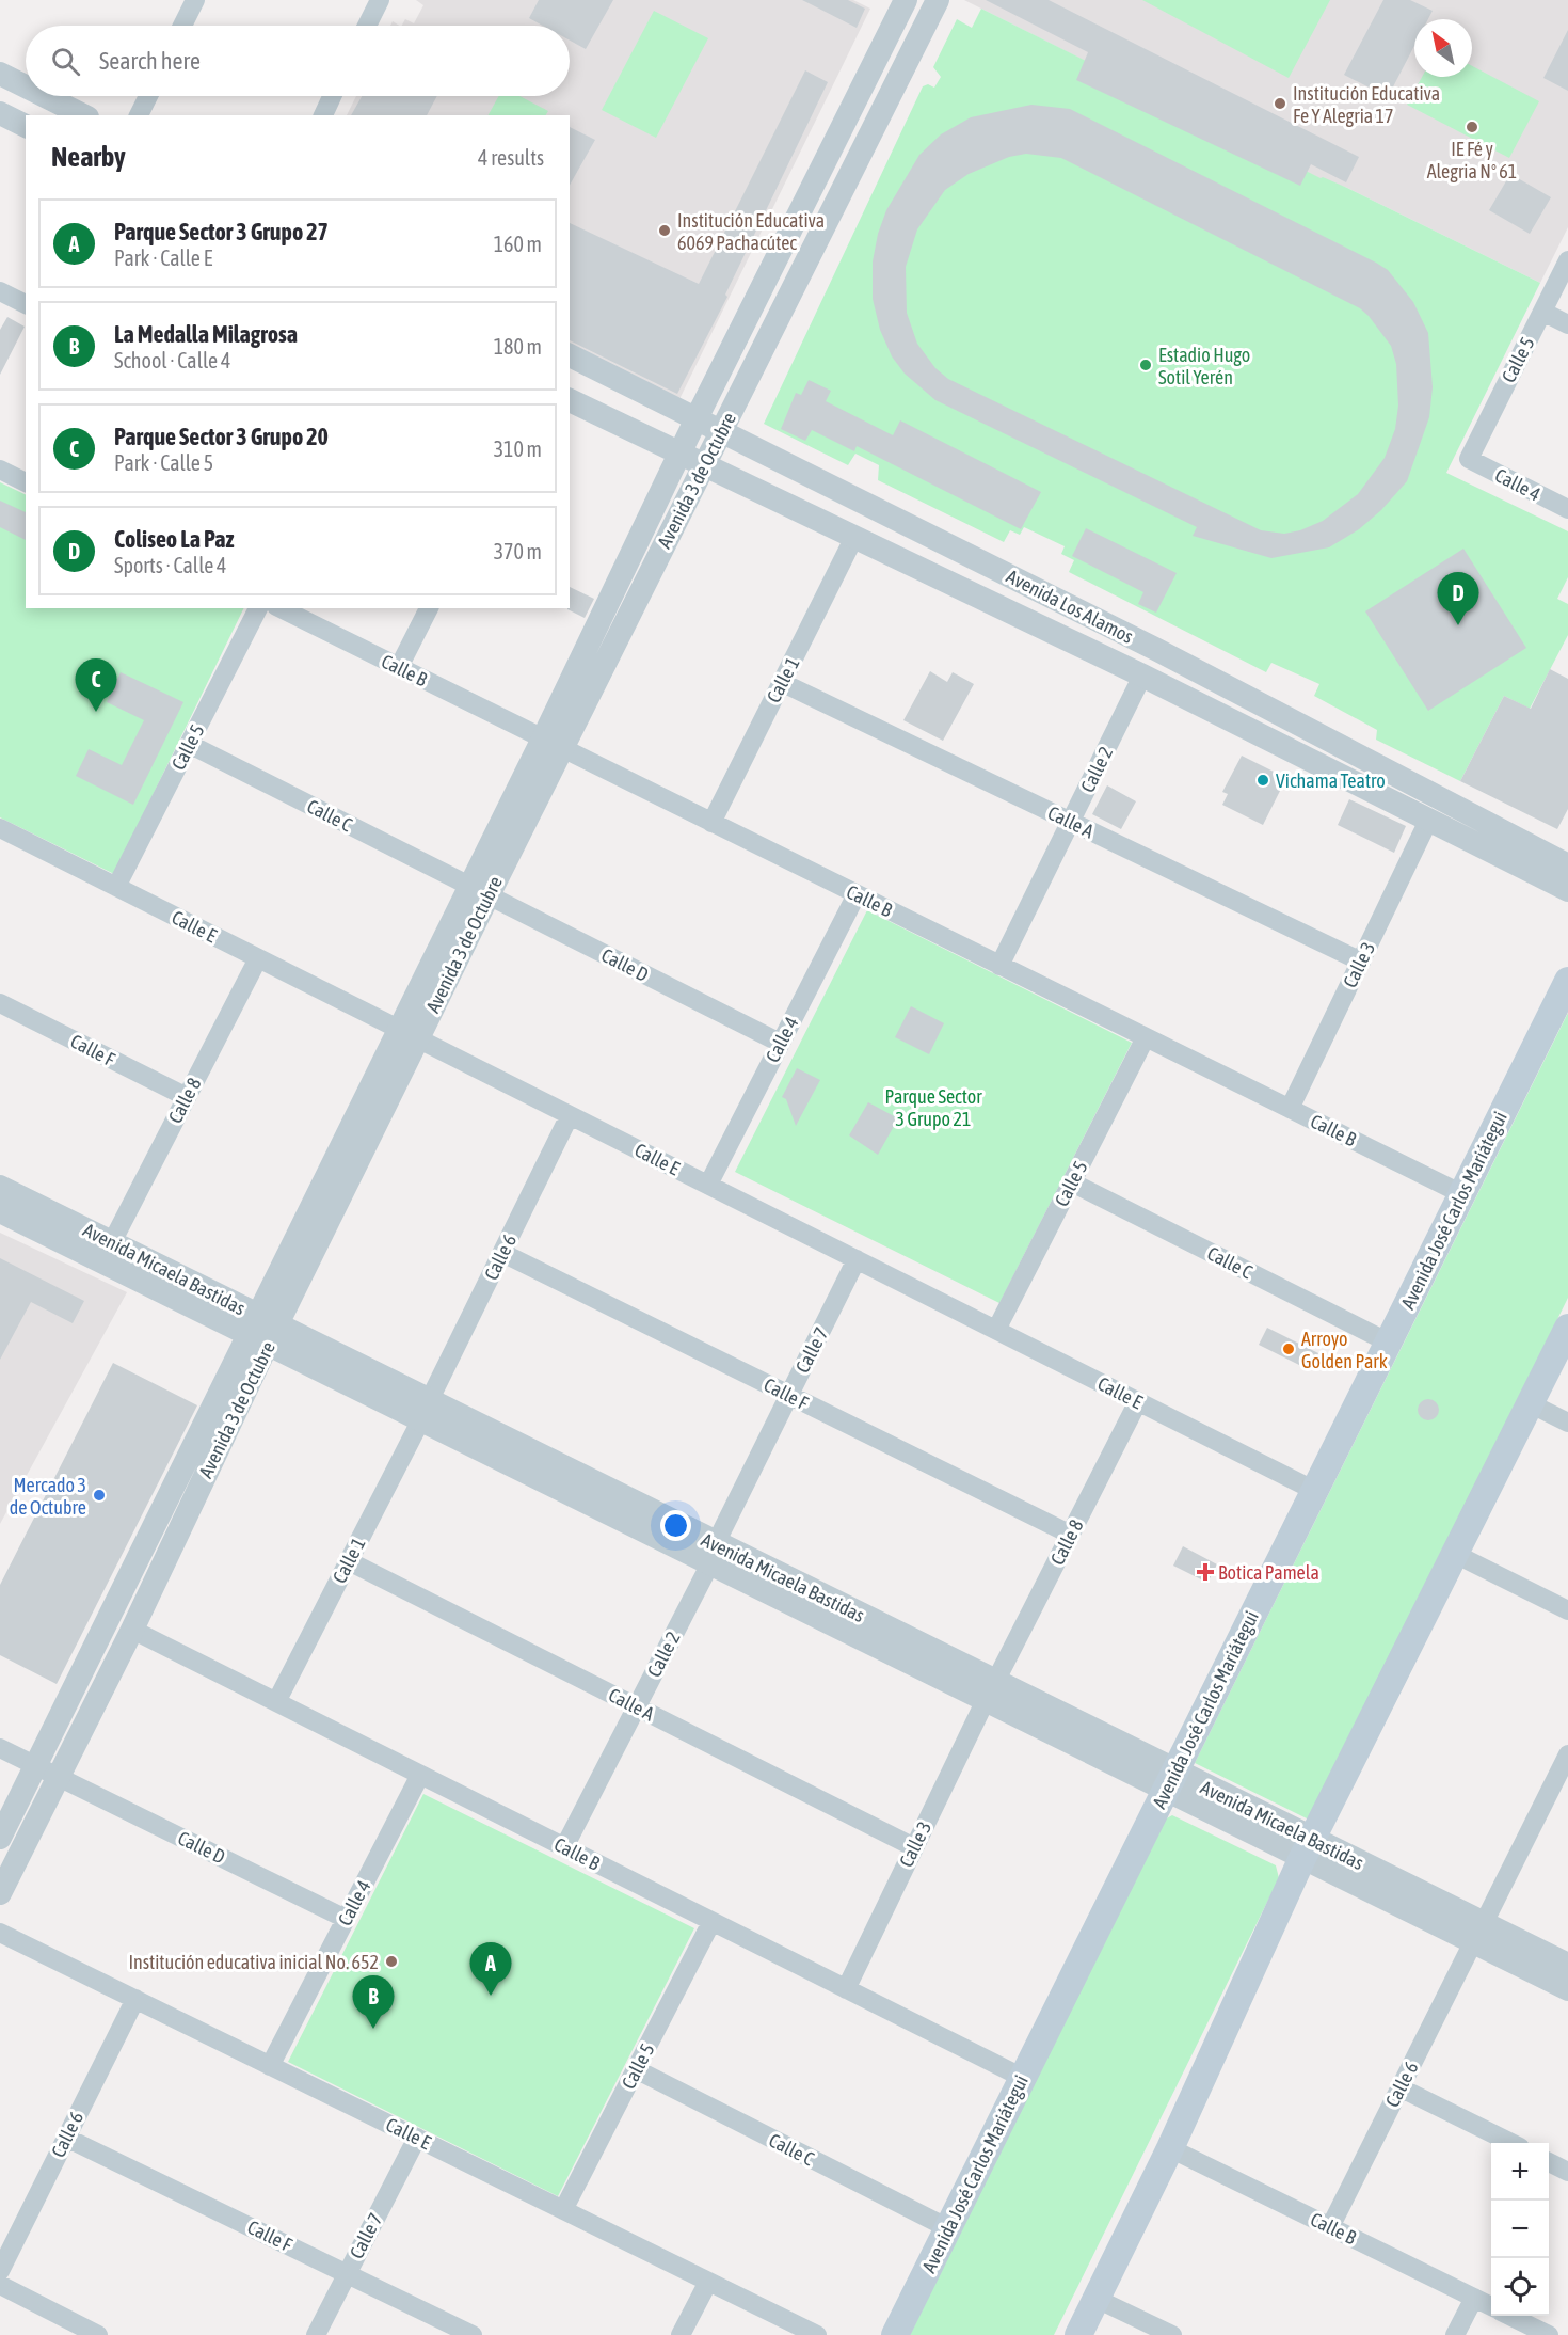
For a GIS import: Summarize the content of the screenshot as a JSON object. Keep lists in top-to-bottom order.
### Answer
{
  "streets": {
    "main road": ["Avenida José Carlos Mariátegui"],
    "street": [
      "Calle 5",
      "Avenida 3 de Octubre",
      "Calle 4",
      "Avenida Los Alamos",
      "Calle B",
      "Calle 1",
      "Calle 2",
      "Calle C",
      "Calle A",
      "Calle E",
      "Calle D",
      "Calle 3",
      "Calle F",
      "Calle 8",
      "Calle 6",
      "Avenida Micaela Bastidas",
      "Calle 7"
    ]
  },
  "crossings": [
    ["Calle 5", "Calle 4"],
    ["Calle 5", "Calle B"],
    ["Calle 5", "Calle C"],
    ["Calle 5", "Calle E"],
    ["Avenida 3 de Octubre", "Avenida Los Alamos"],
    ["Avenida 3 de Octubre", "Calle B"],
    ["Avenida 3 de Octubre", "Calle C"],
    ["Avenida 3 de Octubre", "Calle E"],
    ["Avenida 3 de Octubre", "Calle D"],
    ["Avenida 3 de Octubre", "Avenida Micaela Bastidas"],
    ["Calle 4", "Calle B"],
    ["Calle 4", "Calle E"],
    ["Calle 4", "Calle D"],
    ["Avenida Los Alamos", "Calle 1"],
    ["Avenida Los Alamos", "Calle 2"],
    ["Avenida Los Alamos", "Calle 3"],
    ["Calle B", "Calle 1"],
    ["Calle B", "Calle 2"],
    ["Calle B", "Calle 3"],
    ["Calle B", "Avenida José Carlos Mariátegui"],
    ["Calle B", "Calle 6"],
    ["Calle 1", "Calle A"],
    ["Calle 1", "Calle 6"],
    ["Calle 1", "Avenida Micaela Bastidas"],
    ["Calle 2", "Calle A"],
    ["Calle 2", "Avenida Micaela Bastidas"],
    ["Calle 2", "Calle 7"],
    ["Calle C", "Calle D"],
    ["Calle C", "Avenida José Carlos Mariátegui"],
    ["Calle A", "Calle 3"],
    ["Calle E", "Calle 8"],
    ["Calle E", "Avenida José Carlos Mariátegui"],
    ["Calle E", "Calle 6"],
    ["Calle E", "Calle 7"],
    ["Calle 3", "Calle 8"],
    ["Calle 3", "Avenida Micaela Bastidas"],
    ["Calle F", "Calle 8"],
    ["Calle F", "Calle 6"],
    ["Calle F", "Calle 7"],
    ["Calle 8", "Avenida Micaela Bastidas"],
    ["Avenida José Carlos Mariátegui", "Avenida Micaela Bastidas"],
    ["Calle 6", "Avenida Micaela Bastidas"],
    ["Avenida Micaela Bastidas", "Calle 7"]
  ],
  "parks": ["Parque Sector 3 Grupo 21"],
  "places": {
    "other": [
      "Institución Educativa Fe Y Alegria 17",
      "IE Fé y Alegria N° 61",
      "Institución Educativa 6069 Pachacútec",
      "Estadio Hugo Sotil Yerén",
      "Vichama Teatro",
      "Arroyo Golden Park",
      "Mercado 3 de Octubre",
      "Institución educativa inicial No. 652"
    ],
    "health": ["Botica Pamela"]
  },
  "north": "top left",
  "page": {
    "search": "Search here",
    "heading": ["Nearby", "4 results"],
    "list": [
      {
        "mark": "A",
        "name": "Parque Sector 3 Grupo 27",
        "note": "Park · Calle E",
        "value": "160 m"
      },
      {
        "mark": "B",
        "name": "La Medalla Milagrosa",
        "note": "School · Calle 4",
        "value": "180 m"
      },
      {
        "mark": "C",
        "name": "Parque Sector 3 Grupo 20",
        "note": "Park · Calle 5",
        "value": "310 m"
      },
      {
        "mark": "D",
        "name": "Coliseo La Paz",
        "note": "Sports · Calle 4",
        "value": "370 m"
      }
    ],
    "pins": [
      "D",
      "C",
      "A",
      "B"
    ],
    "map_buttons": ["+", "−"]
  }
}
